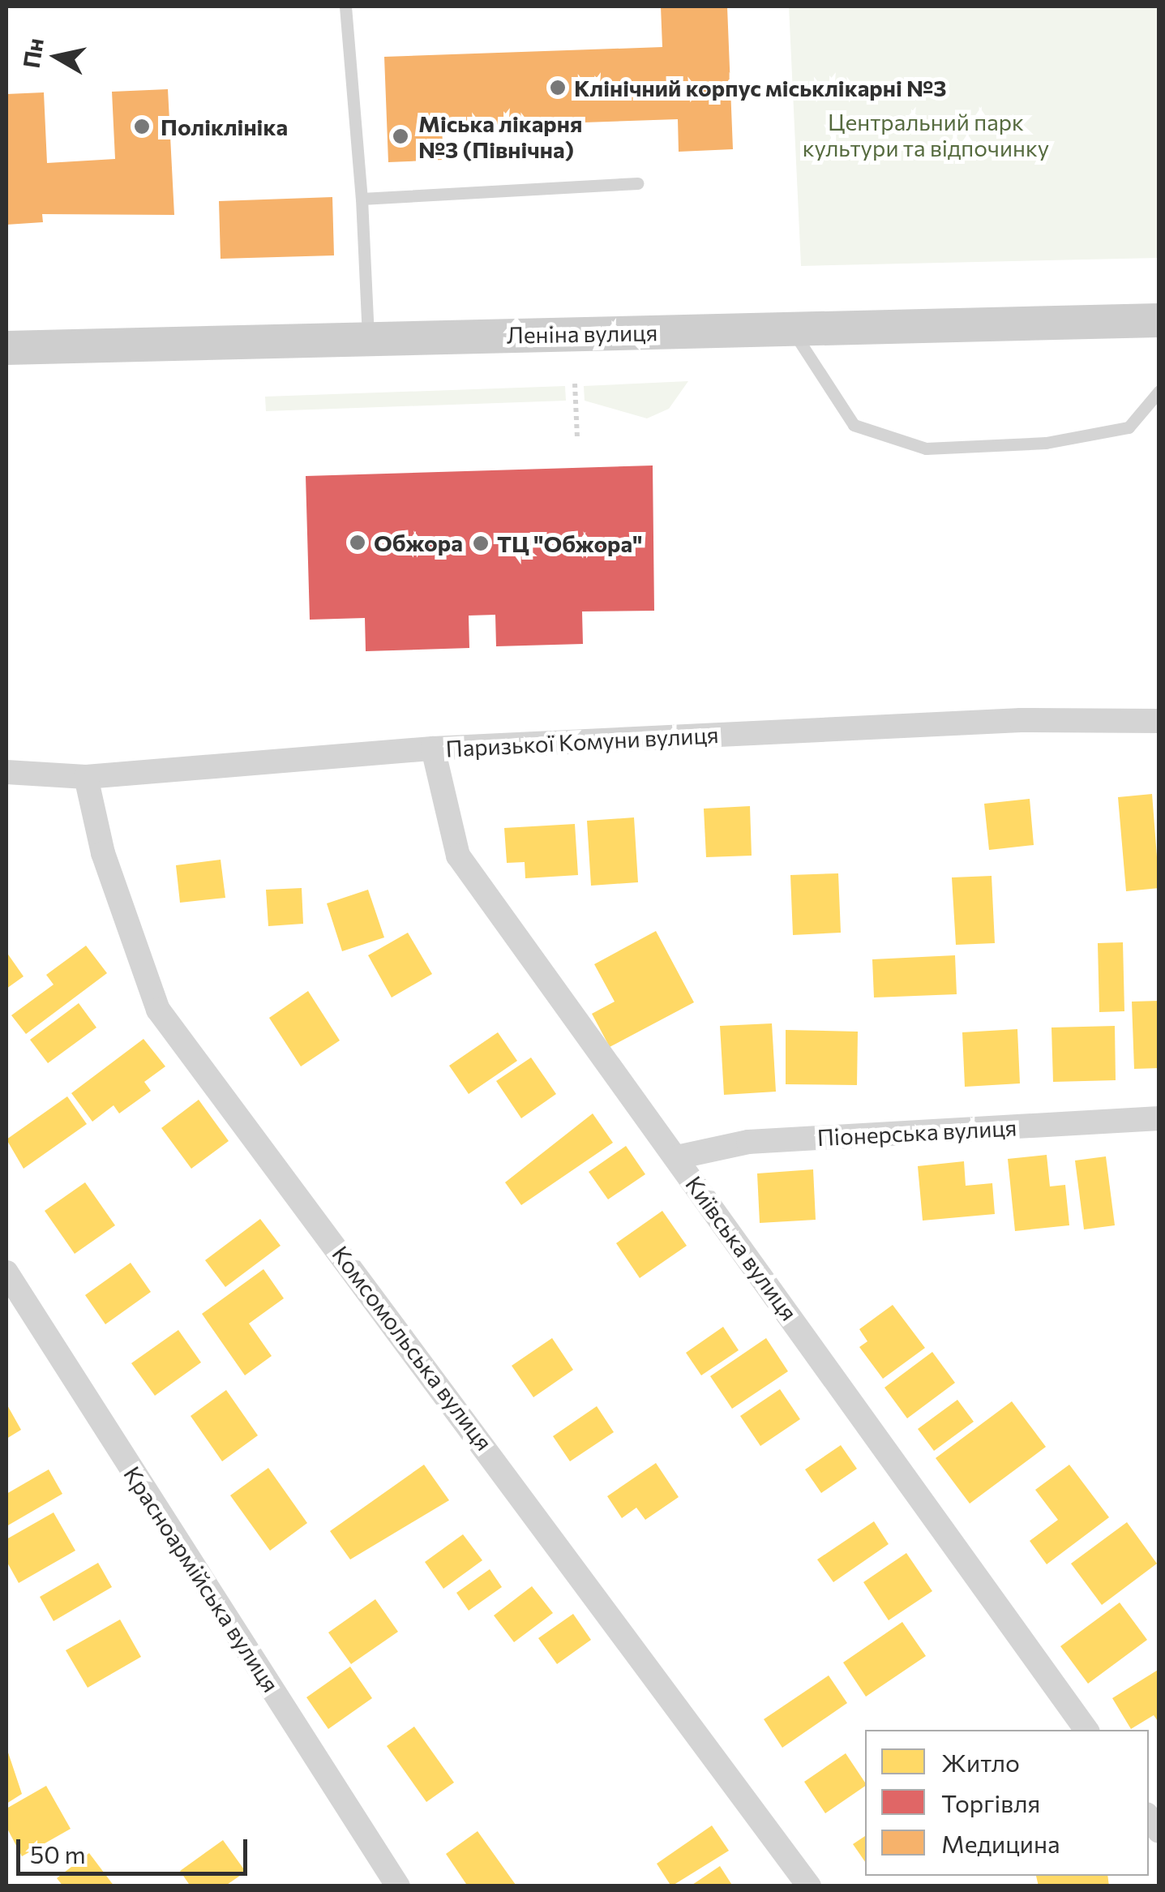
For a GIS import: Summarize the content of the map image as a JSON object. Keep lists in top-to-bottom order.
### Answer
{
  "streets": {
    "main road": ["Леніна вулиця"],
    "street": [
      "Паризької Комуни вулиця",
      "Піонерська вулиця",
      "Київська вулиця",
      "Комсомольська вулиця",
      "Красноармійська вулиця"
    ]
  },
  "crossings": [
    ["Паризької Комуни вулиця", "Київська вулиця"],
    ["Паризької Комуни вулиця", "Комсомольська вулиця"],
    ["Піонерська вулиця", "Київська вулиця"]
  ],
  "parks": ["Центральний парк культури та відпочинку"],
  "places": [
    "Клінічний корпус міськлікарні №3",
    "Поліклініка",
    "Міська лікарня №3 (Північна)",
    "Обжора",
    "ТЦ \"Обжора\""
  ],
  "legend": ["Житло", "Торгівля", "Медицина"],
  "scale_bar": "50 m",
  "north": "left"
}
